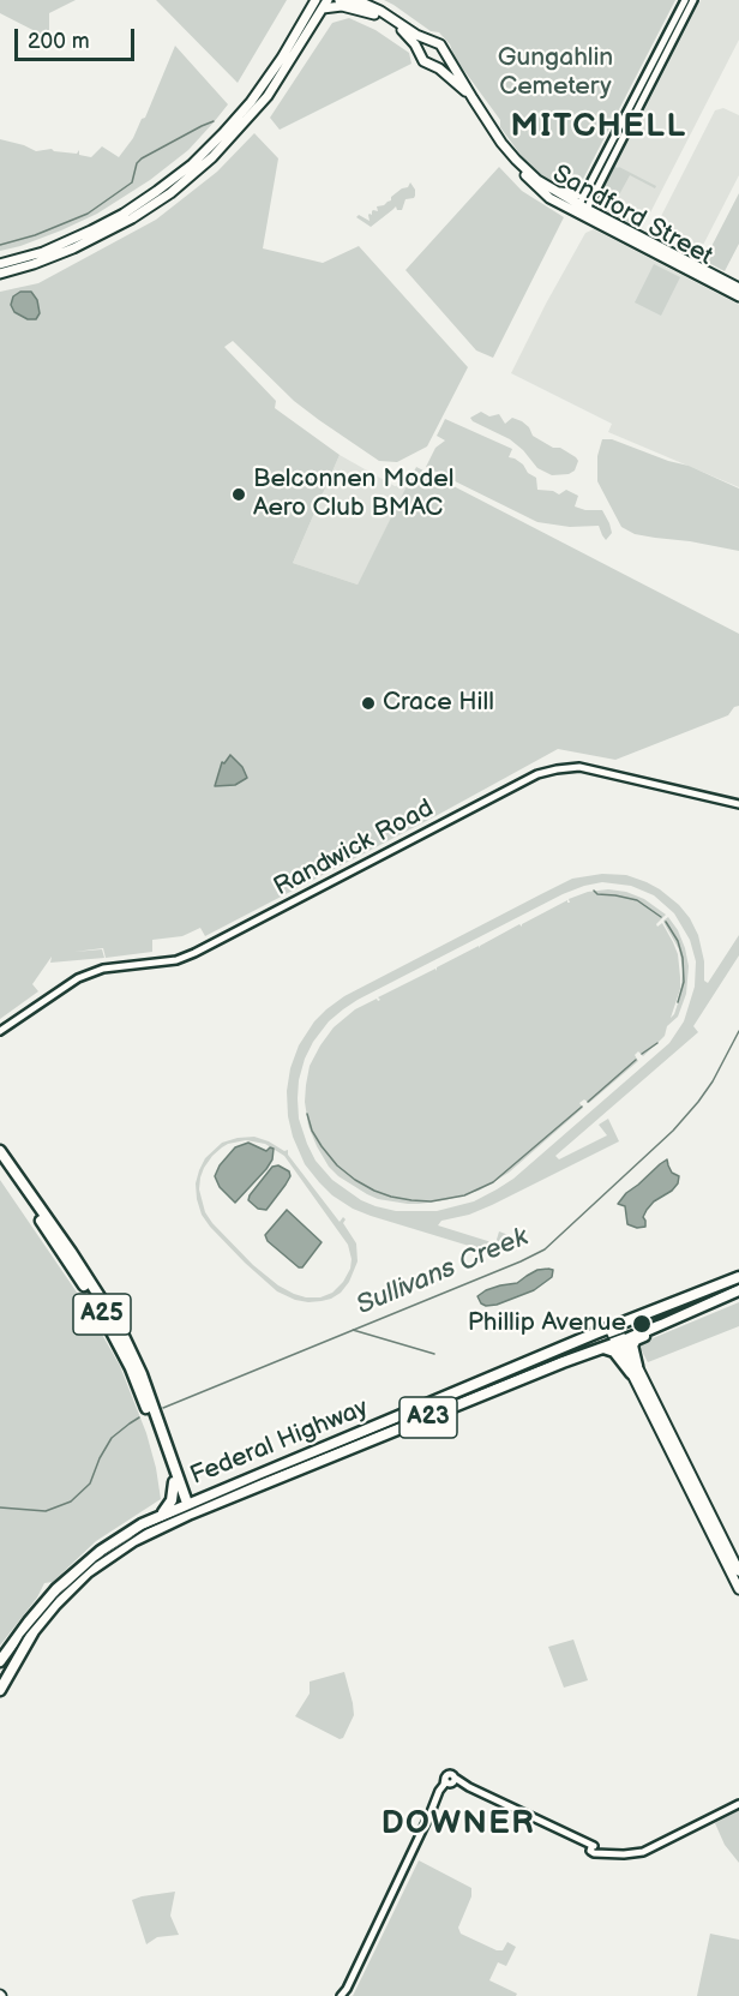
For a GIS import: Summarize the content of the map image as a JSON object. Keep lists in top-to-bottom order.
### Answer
{
  "streets": {
    "highway": ["A25", "A23", "Federal Highway"],
    "main road": ["Sandford Street"],
    "street": ["Randwick Road"]
  },
  "crossings": [
    ["A25", "A23"],
    ["A25", "Federal Highway"],
    ["A23", "Federal Highway"]
  ],
  "districts": ["MITCHELL", "DOWNER"],
  "water": ["Sullivans Creek"],
  "parks": ["Gungahlin Cemetery"],
  "places": ["Belconnen Model Aero Club BMAC", "Crace Hill", "Phillip Avenue"],
  "scale_bar": "200 m"
}
